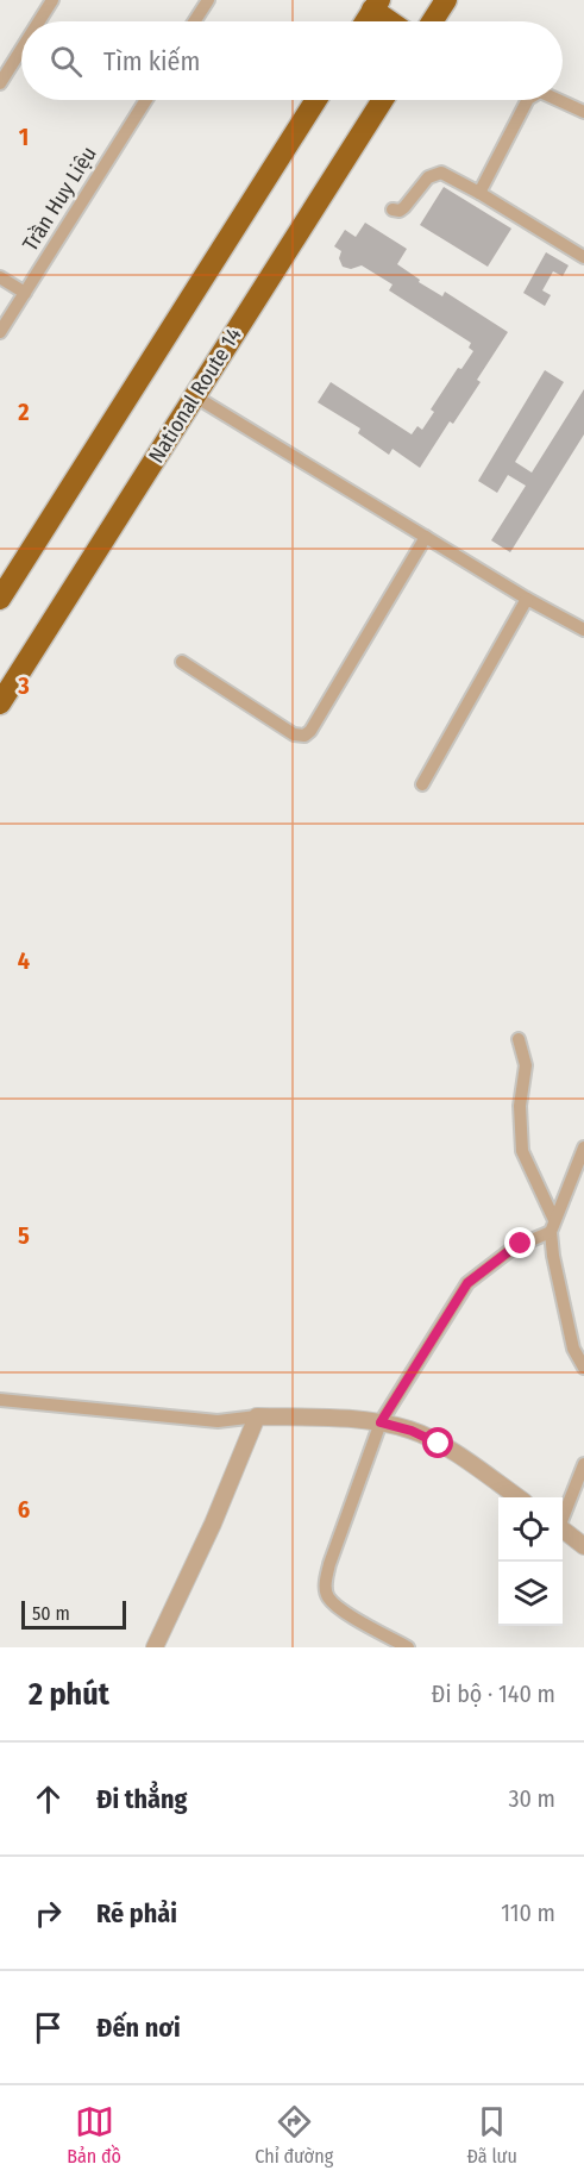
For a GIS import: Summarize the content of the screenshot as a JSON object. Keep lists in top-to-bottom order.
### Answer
{
  "streets": {
    "highway": ["National Route 14"],
    "street": ["Trần Huy Liệu"]
  },
  "scale_bar": "50 m",
  "page": {
    "search": "Tìm kiếm",
    "scale": "50 m",
    "heading": ["2 phút", "Đi bộ · 140 m"],
    "list": [
      ["Đi thẳng", "30 m"],
      ["Rẽ phải", "110 m"],
      "Đến nơi"
    ],
    "nav": ["Bản đồ", "Chỉ đường", "Đã lưu"]
  },
  "grid": {
    "rows": [
      "1",
      "2",
      "3",
      "4",
      "5",
      "6"
    ]
  }
}
